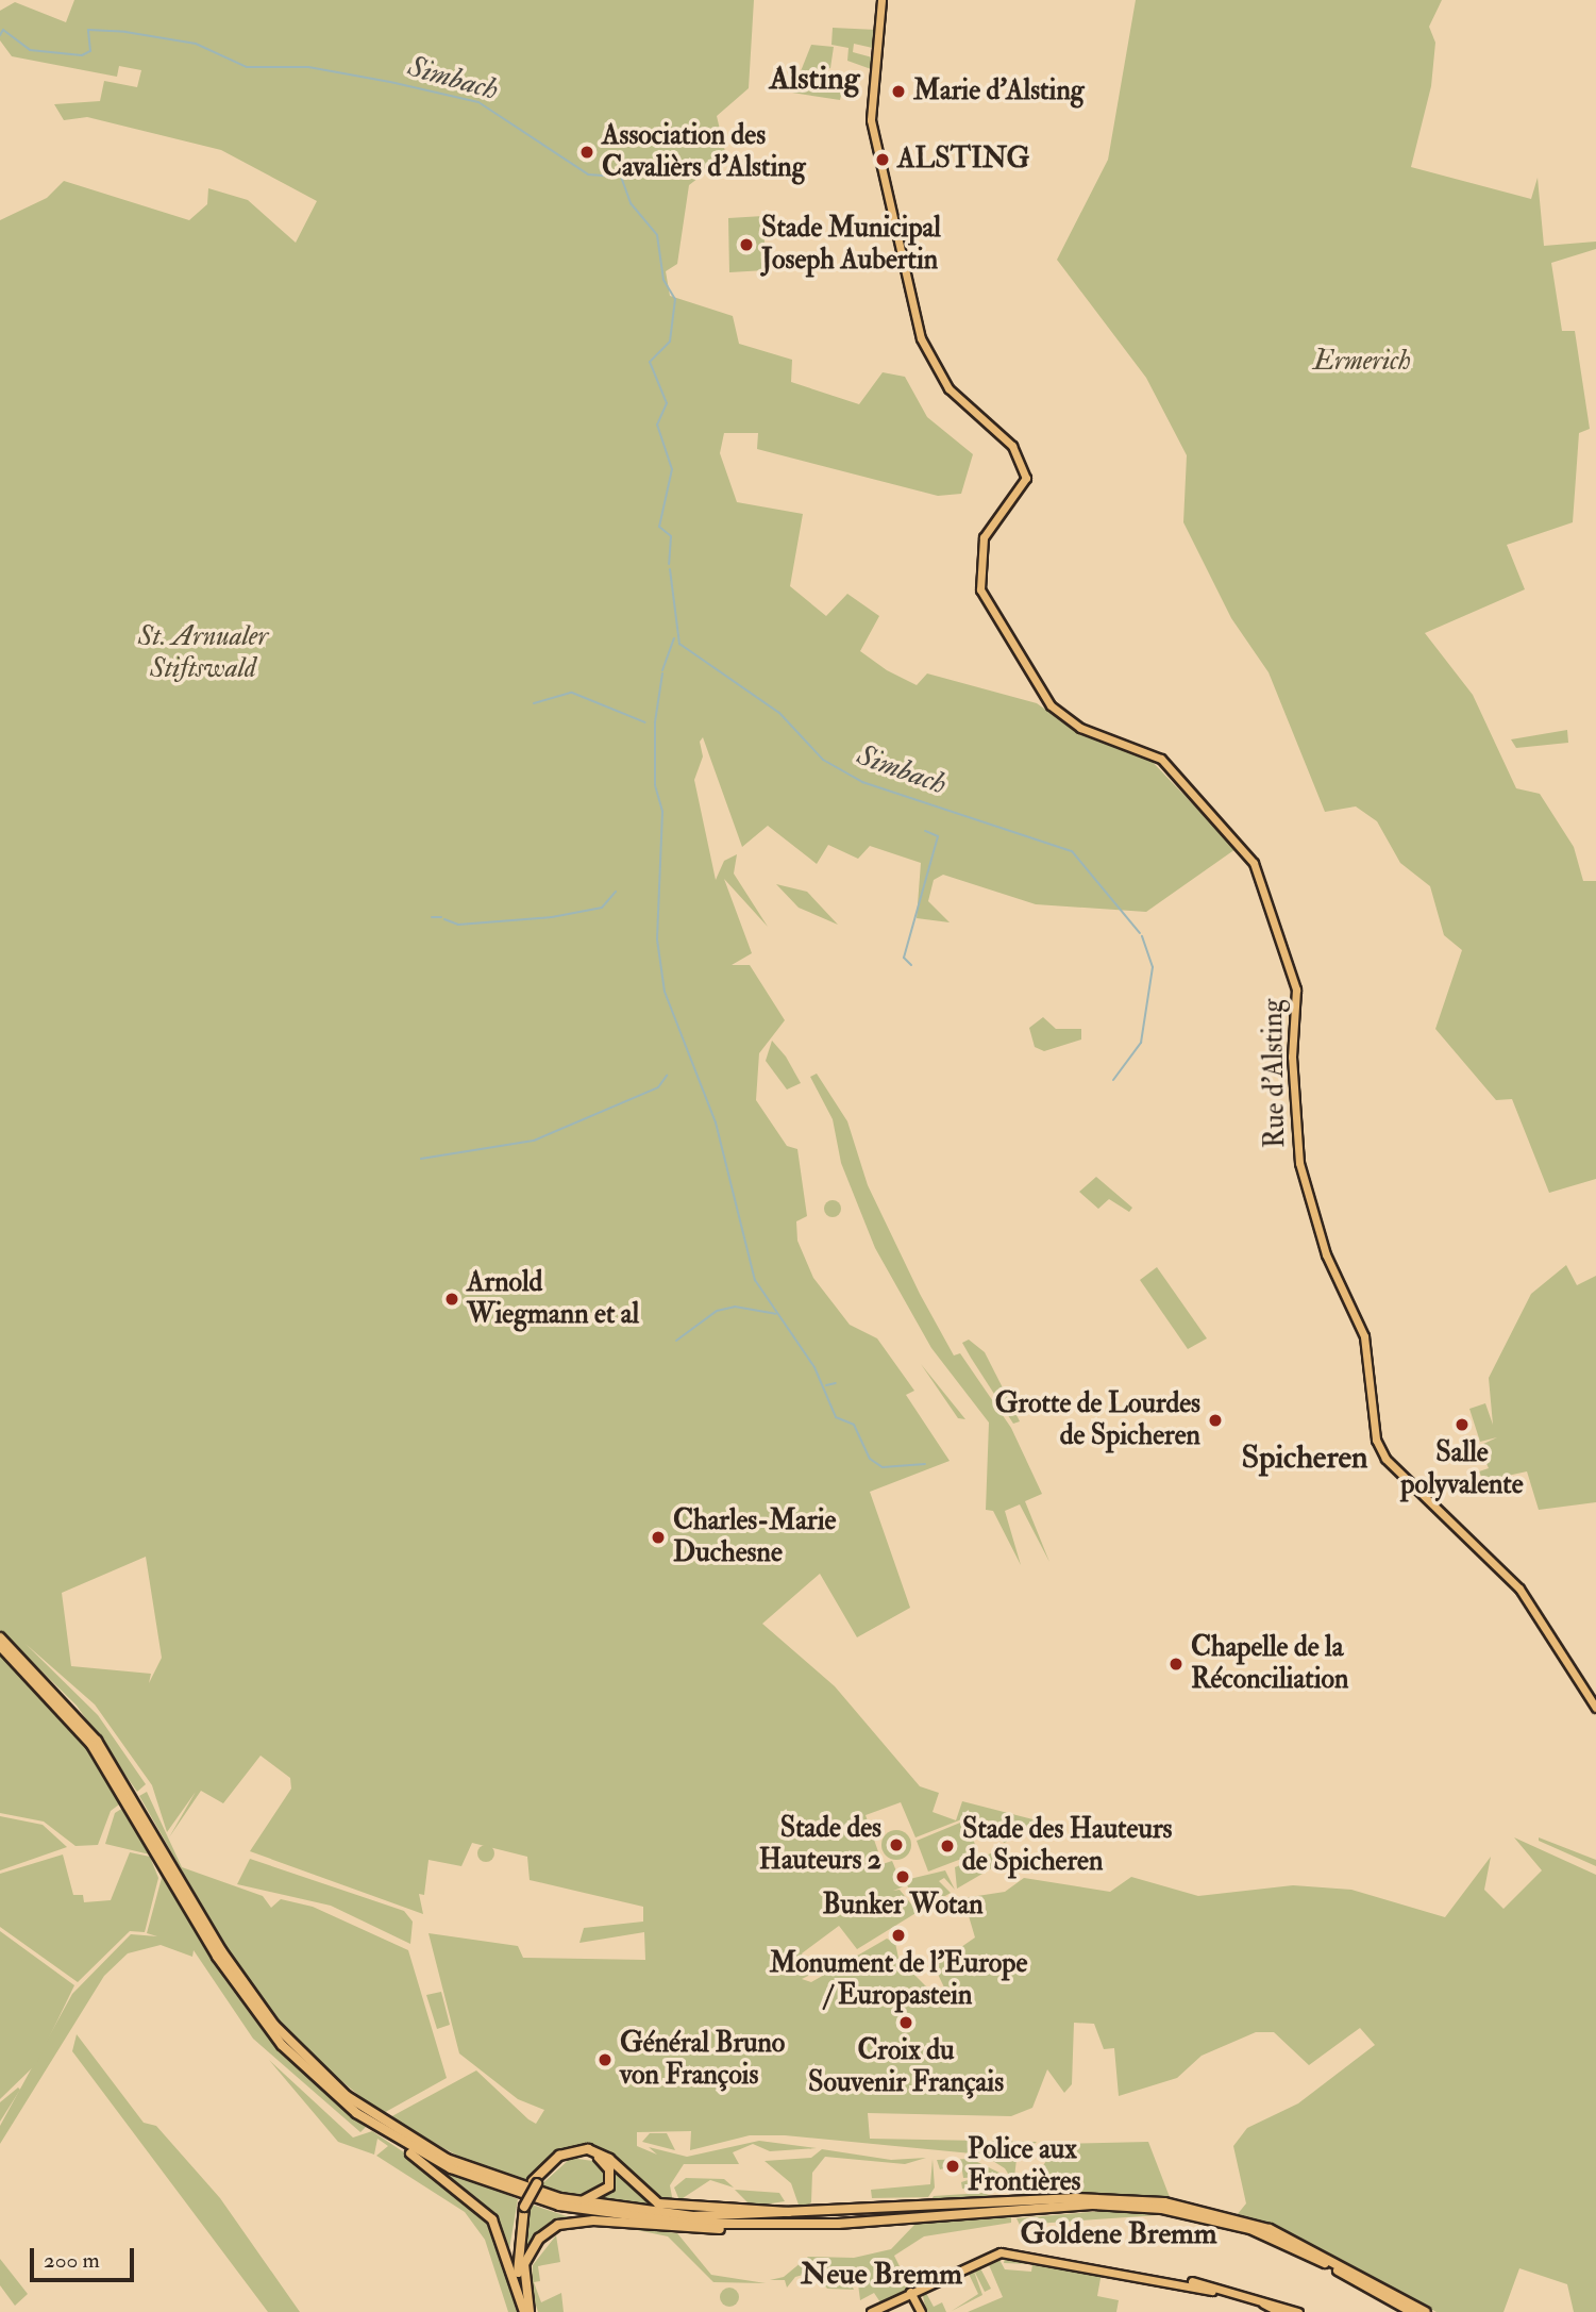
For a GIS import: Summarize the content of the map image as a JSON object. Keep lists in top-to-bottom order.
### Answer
{
  "streets": {
    "main road": ["Rue d'Alsting"]
  },
  "districts": [
    "Alsting",
    "Spicheren",
    "Goldene Bremm",
    "Neue Bremm"
  ],
  "water": ["Simbach"],
  "parks": ["Ermerich", "St. Arnualer Stiftswald"],
  "places": [
    "Marie d'Alsting",
    "Association des Cavalièrs d'Alsting",
    "ALSTING",
    "Stade Municipal Joseph Aubertin",
    "Arnold Wiegmann et al",
    "Grotte de Lourdes de Spicheren",
    "Salle polyvalente",
    "Charles-Marie Duchesne",
    "Chapelle de la Réconciliation",
    "Stade des Hauteurs 2",
    "Stade des Hauteurs de Spicheren",
    "Bunker Wotan",
    "Monument de l'Europe / Europastein",
    "Croix du Souvenir Français",
    "Général Bruno von François",
    "Police aux Frontières"
  ],
  "scale_bar": "200 m"
}
